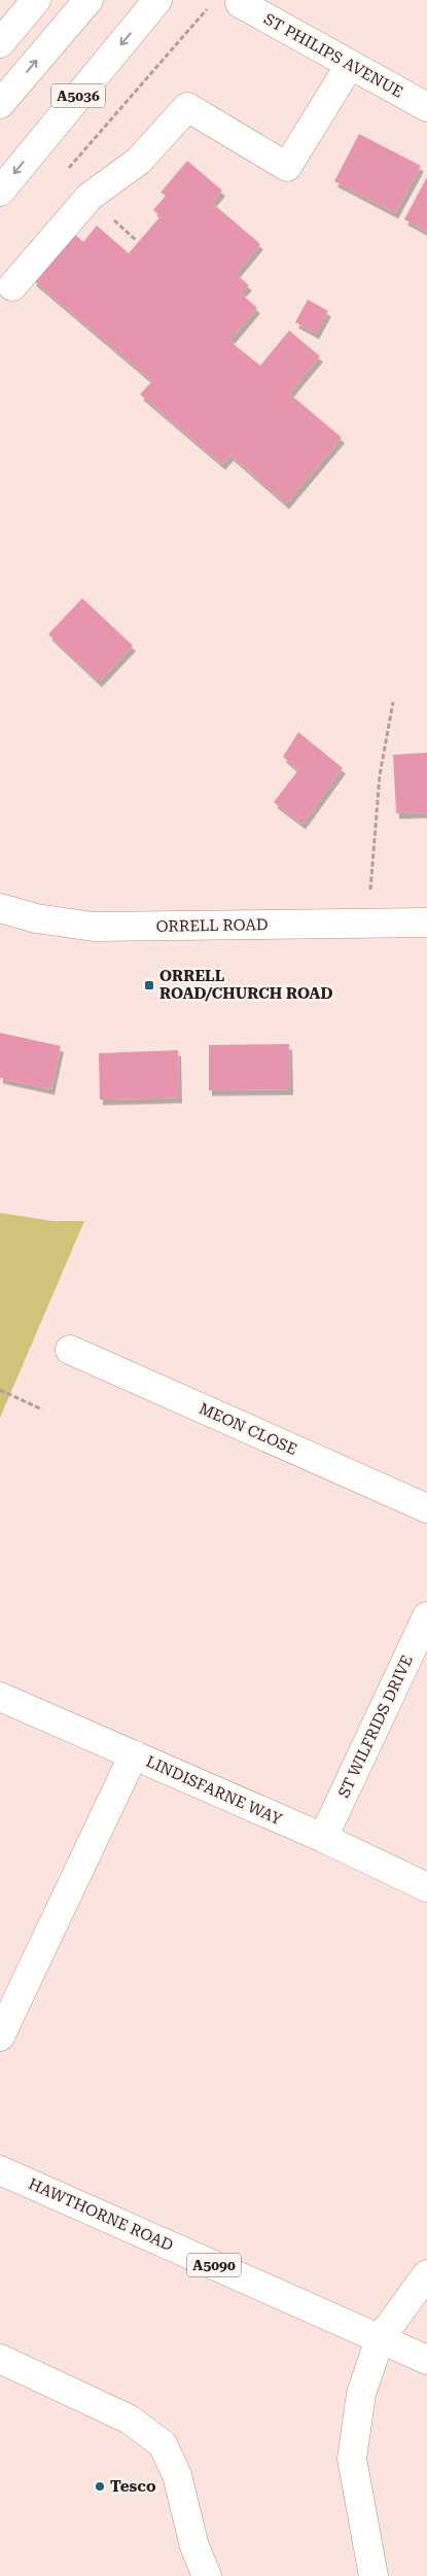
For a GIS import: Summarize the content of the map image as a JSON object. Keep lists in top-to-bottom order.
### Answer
{
  "streets": {
    "main road": [
      "ST PHILIPS AVENUE",
      "A5036",
      "ORRELL ROAD",
      "MEON CLOSE",
      "ST WILFRIDS DRIVE",
      "LINDISFARNE WAY",
      "HAWTHORNE ROAD",
      "A5090"
    ]
  },
  "crossings": [
    ["ST WILFRIDS DRIVE", "LINDISFARNE WAY"]
  ],
  "places": {
    "transit": ["ORRELL ROAD/CHURCH ROAD"],
    "other": ["Tesco"]
  }
}
